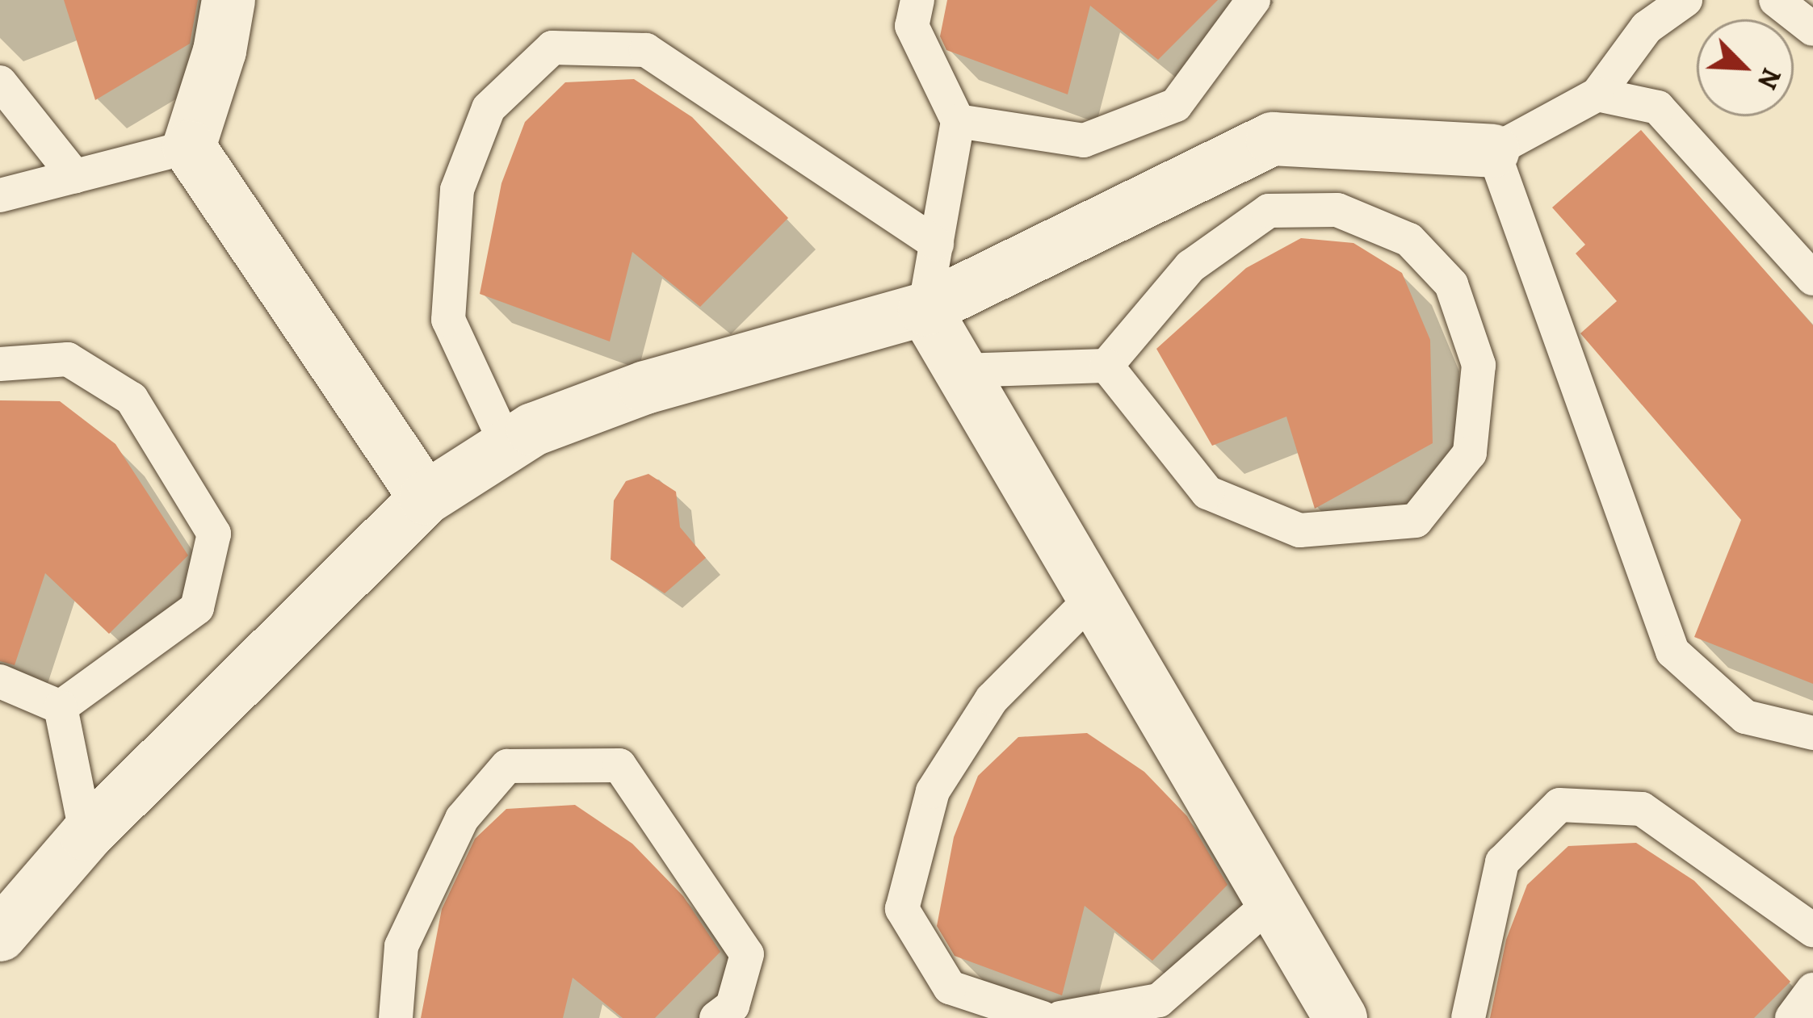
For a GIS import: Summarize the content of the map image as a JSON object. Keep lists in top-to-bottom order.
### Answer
{
  "north": "bottom right"
}
